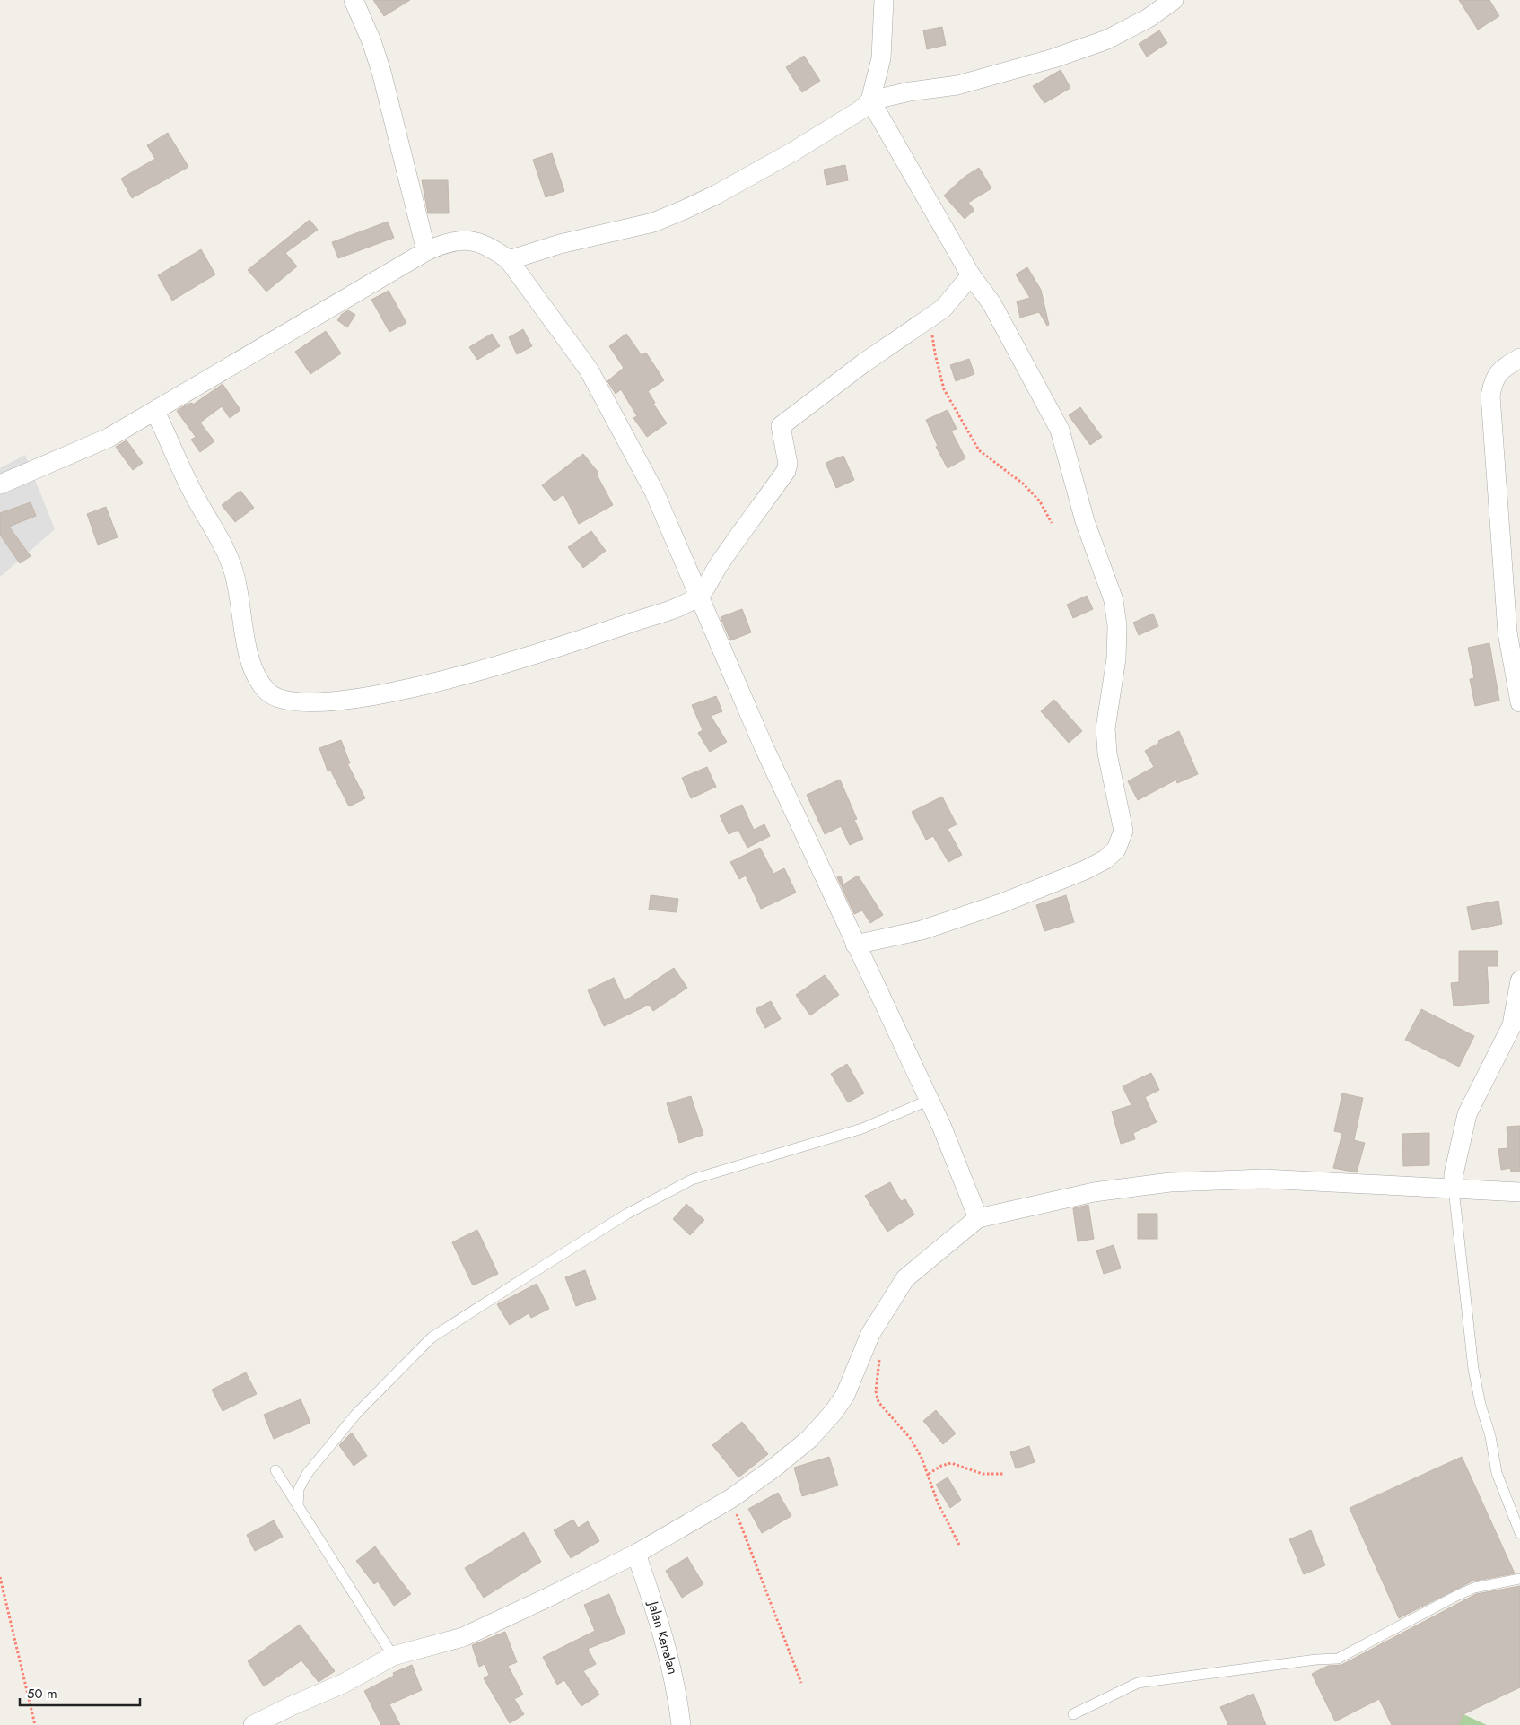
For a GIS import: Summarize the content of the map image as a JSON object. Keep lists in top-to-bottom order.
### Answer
{
  "streets": {
    "street": ["Jalan Kenalan"]
  },
  "scale_bar": "50 m"
}
